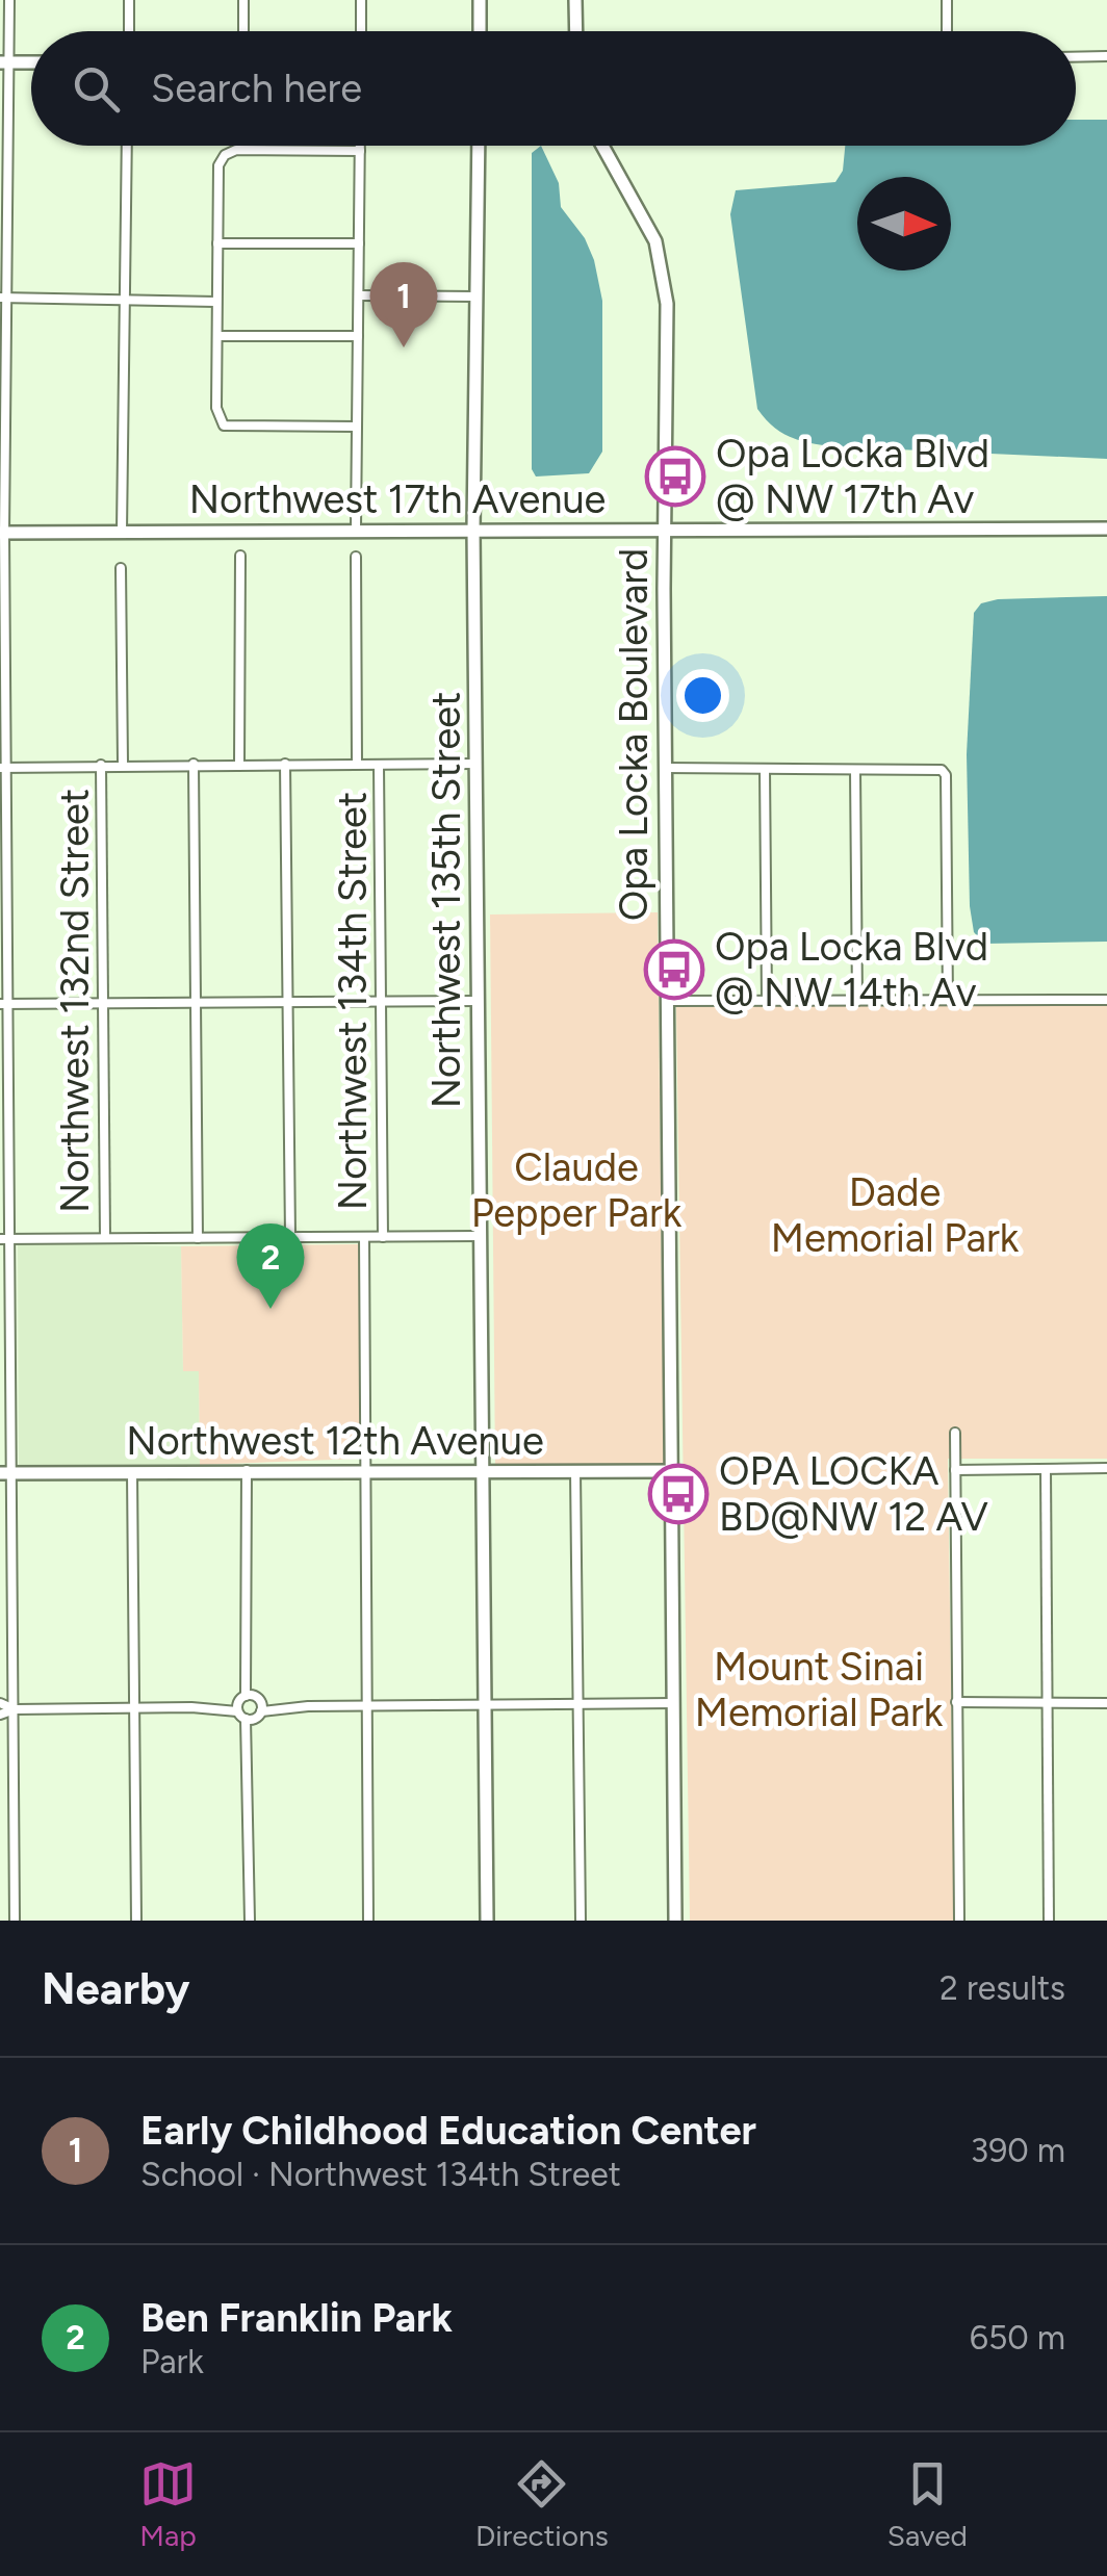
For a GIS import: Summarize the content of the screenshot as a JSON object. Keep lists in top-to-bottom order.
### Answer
{
  "streets": {
    "main road": [
      "Northwest 17th Avenue",
      "Opa Locka Boulevard",
      "Northwest 135th Street",
      "Northwest 12th Avenue"
    ],
    "street": ["Northwest 132nd Street", "Northwest 134th Street"]
  },
  "crossings": [
    ["Northwest 17th Avenue", "Opa Locka Boulevard"],
    ["Northwest 17th Avenue", "Northwest 135th Street"],
    ["Opa Locka Boulevard", "Northwest 12th Avenue"],
    ["Northwest 135th Street", "Northwest 12th Avenue"],
    ["Northwest 134th Street", "Northwest 12th Avenue"]
  ],
  "parks": ["Claude Pepper Park", "Dade Memorial Park", "Mount Sinai Memorial Park"],
  "places": {
    "bus stop": ["Opa Locka Blvd @ NW 17th Av", "Opa Locka Blvd @ NW 14th Av", "OPA LOCKA BD@NW 12 AV"]
  },
  "north": "right",
  "page": {
    "search": "Search here",
    "pins": ["1", "2"],
    "heading": ["Nearby", "2 results"],
    "list": [
      {
        "mark": "1",
        "name": "Early Childhood Education Center",
        "note": "School · Northwest 134th Street",
        "value": "390 m"
      },
      {
        "mark": "2",
        "name": "Ben Franklin Park",
        "note": "Park",
        "value": "650 m"
      }
    ],
    "nav": ["Map", "Directions", "Saved"]
  }
}
